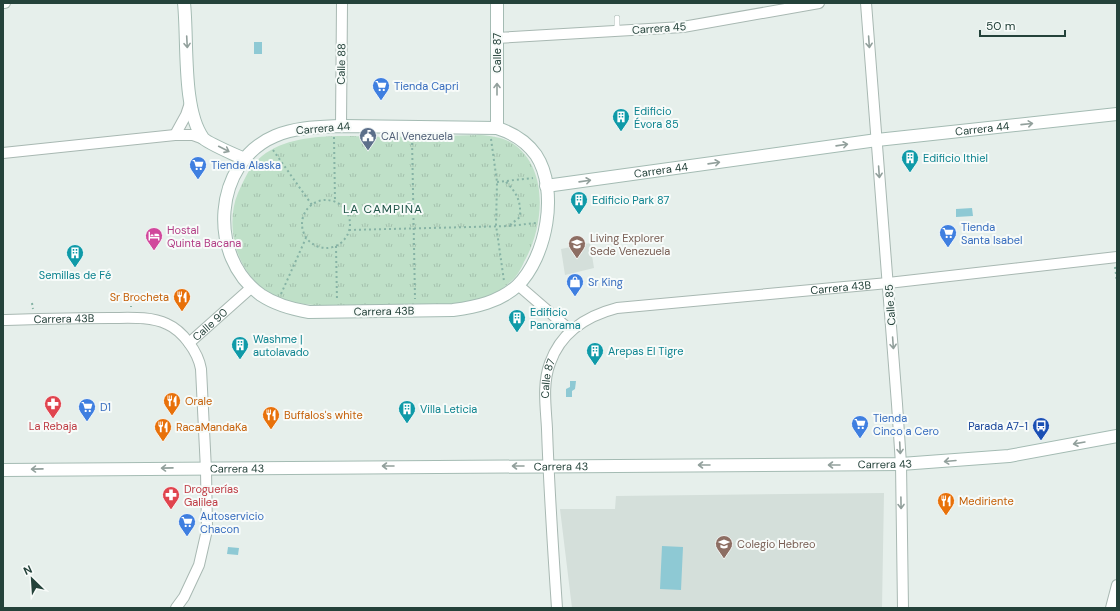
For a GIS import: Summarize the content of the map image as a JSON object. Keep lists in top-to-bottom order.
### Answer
{
  "streets": {
    "street": [
      "Carrera 45",
      "Calle 87",
      "Calle 88",
      "Carrera 44",
      "Carrera 43B",
      "Calle 85",
      "Calle 90",
      "Carrera 43"
    ]
  },
  "crossings": [
    ["Carrera 45", "Calle 87"],
    ["Calle 87", "Carrera 44"],
    ["Calle 87", "Carrera 43B"],
    ["Calle 87", "Carrera 43"],
    ["Calle 88", "Carrera 44"],
    ["Carrera 44", "Calle 85"],
    ["Carrera 43B", "Calle 85"],
    ["Carrera 43B", "Calle 90"],
    ["Calle 85", "Carrera 43"],
    ["Calle 90", "Carrera 43"]
  ],
  "one_way": ["Carrera 44", "Calle 85", "Carrera 43"],
  "districts": ["LA CAMPIÑA"],
  "places": {
    "supermarket": [
      "Tienda Capri",
      "Tienda Alaska",
      "Tienda Santa Isabel",
      "D1",
      "Tienda Cinco a Cero",
      "Autoservicio Chacon"
    ],
    "building": [
      "Edificio Évora 85",
      "Edificio Ithiel",
      "Edificio Park 87",
      "Semillas de Fé",
      "Edificio Panorama",
      "Washme | autolavado",
      "Arepas El Tigre",
      "Villa Leticia"
    ],
    "public building": ["CAI Venezuela"],
    "hotel": ["Hostal Quinta Bacana"],
    "school or university": ["Living Explorer Sede Venezuela", "Colegio Hebreo"],
    "shop": ["Sr King"],
    "restaurant": [
      "Sr Brocheta",
      "Orale",
      "Buffalos's white",
      "RacaMandaKa",
      "Mediriente"
    ],
    "pharmacy": ["La Rebaja", "Droguerías Galilea"],
    "bus stop": ["Parada A7-1"]
  },
  "scale_bar": "50 m",
  "north": "top left"
}
